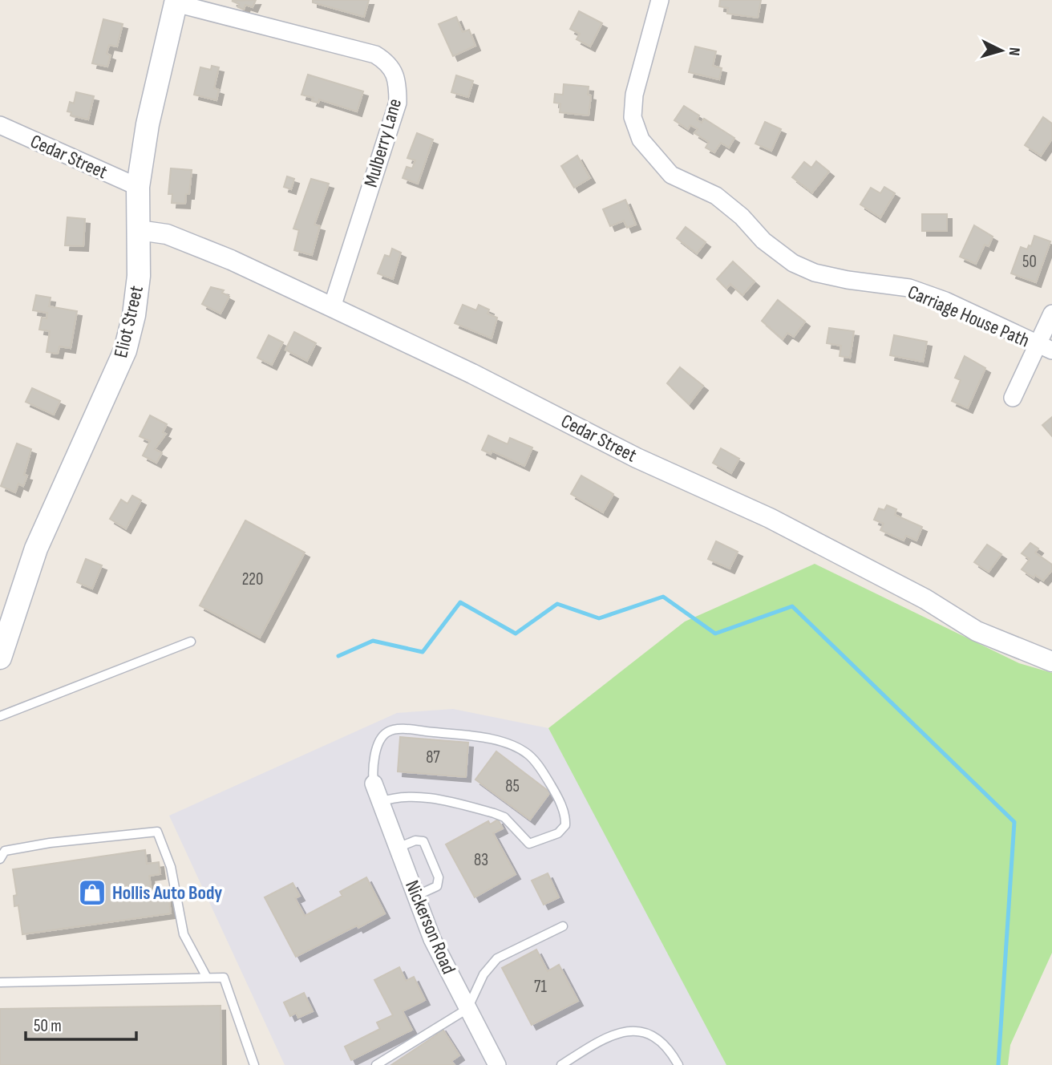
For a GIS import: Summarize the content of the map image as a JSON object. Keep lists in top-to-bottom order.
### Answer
{
  "streets": {
    "main road": ["Eliot Street"],
    "street": [
      "Mulberry Lane",
      "Cedar Street",
      "Carriage House Path",
      "Nickerson Road"
    ]
  },
  "crossings": [
    ["Mulberry Lane", "Cedar Street"],
    ["Mulberry Lane", "Eliot Street"],
    ["Cedar Street", "Eliot Street"]
  ],
  "places": {
    "shop": ["Hollis Auto Body"]
  },
  "house_numbers": [
    "50",
    "220",
    "87",
    "85",
    "83",
    "71"
  ],
  "scale_bar": "50 m",
  "north": "right"
}
